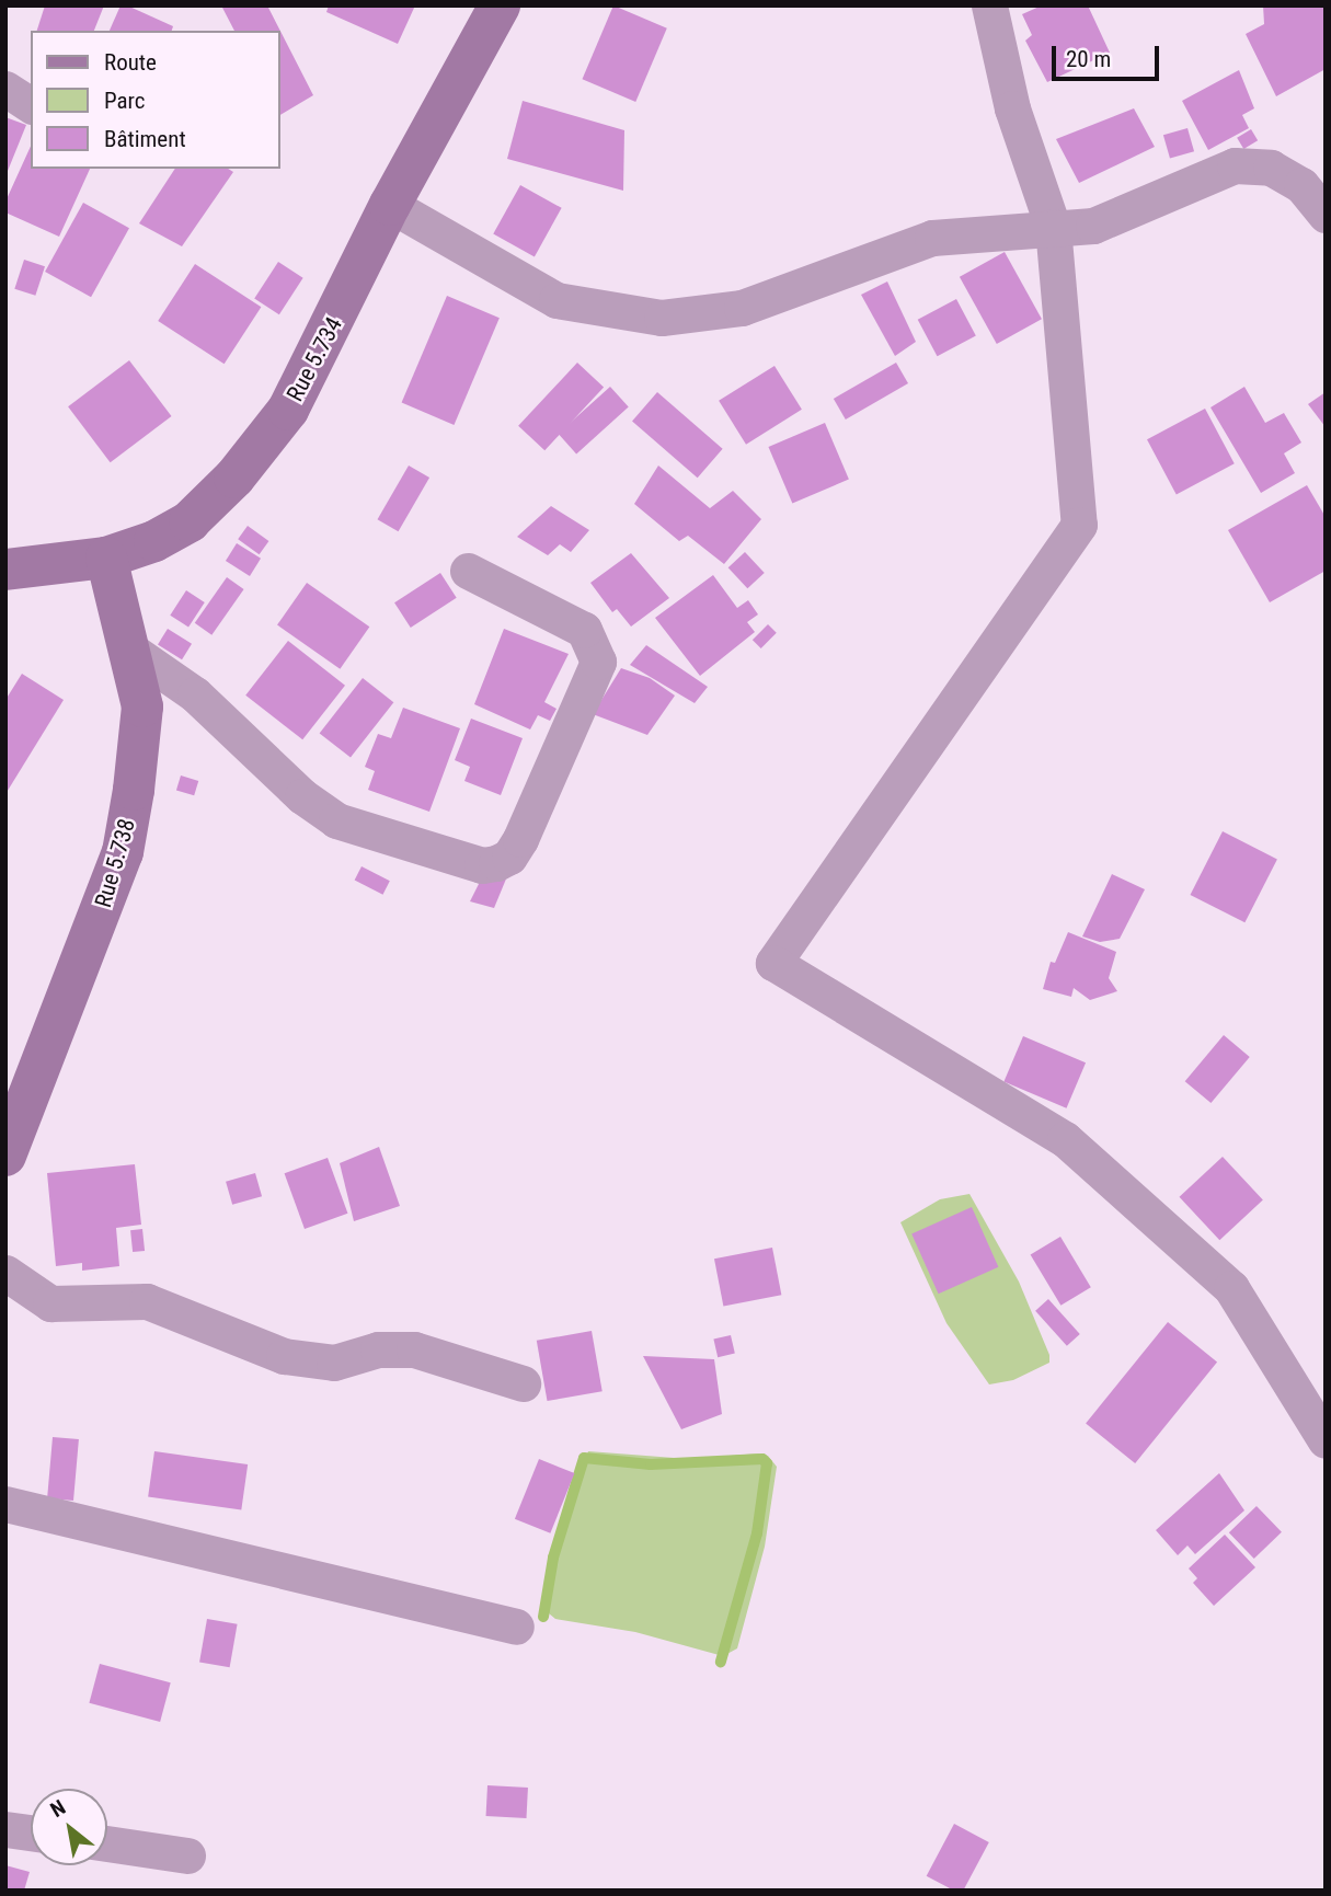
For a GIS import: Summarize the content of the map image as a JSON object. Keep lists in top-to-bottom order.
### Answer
{
  "streets": {
    "street": ["Rue 5.734", "Rue 5.738"]
  },
  "crossings": [
    ["Rue 5.734", "Rue 5.738"]
  ],
  "legend": ["Route", "Parc", "Bâtiment"],
  "scale_bar": "20 m",
  "north": "top left"
}
